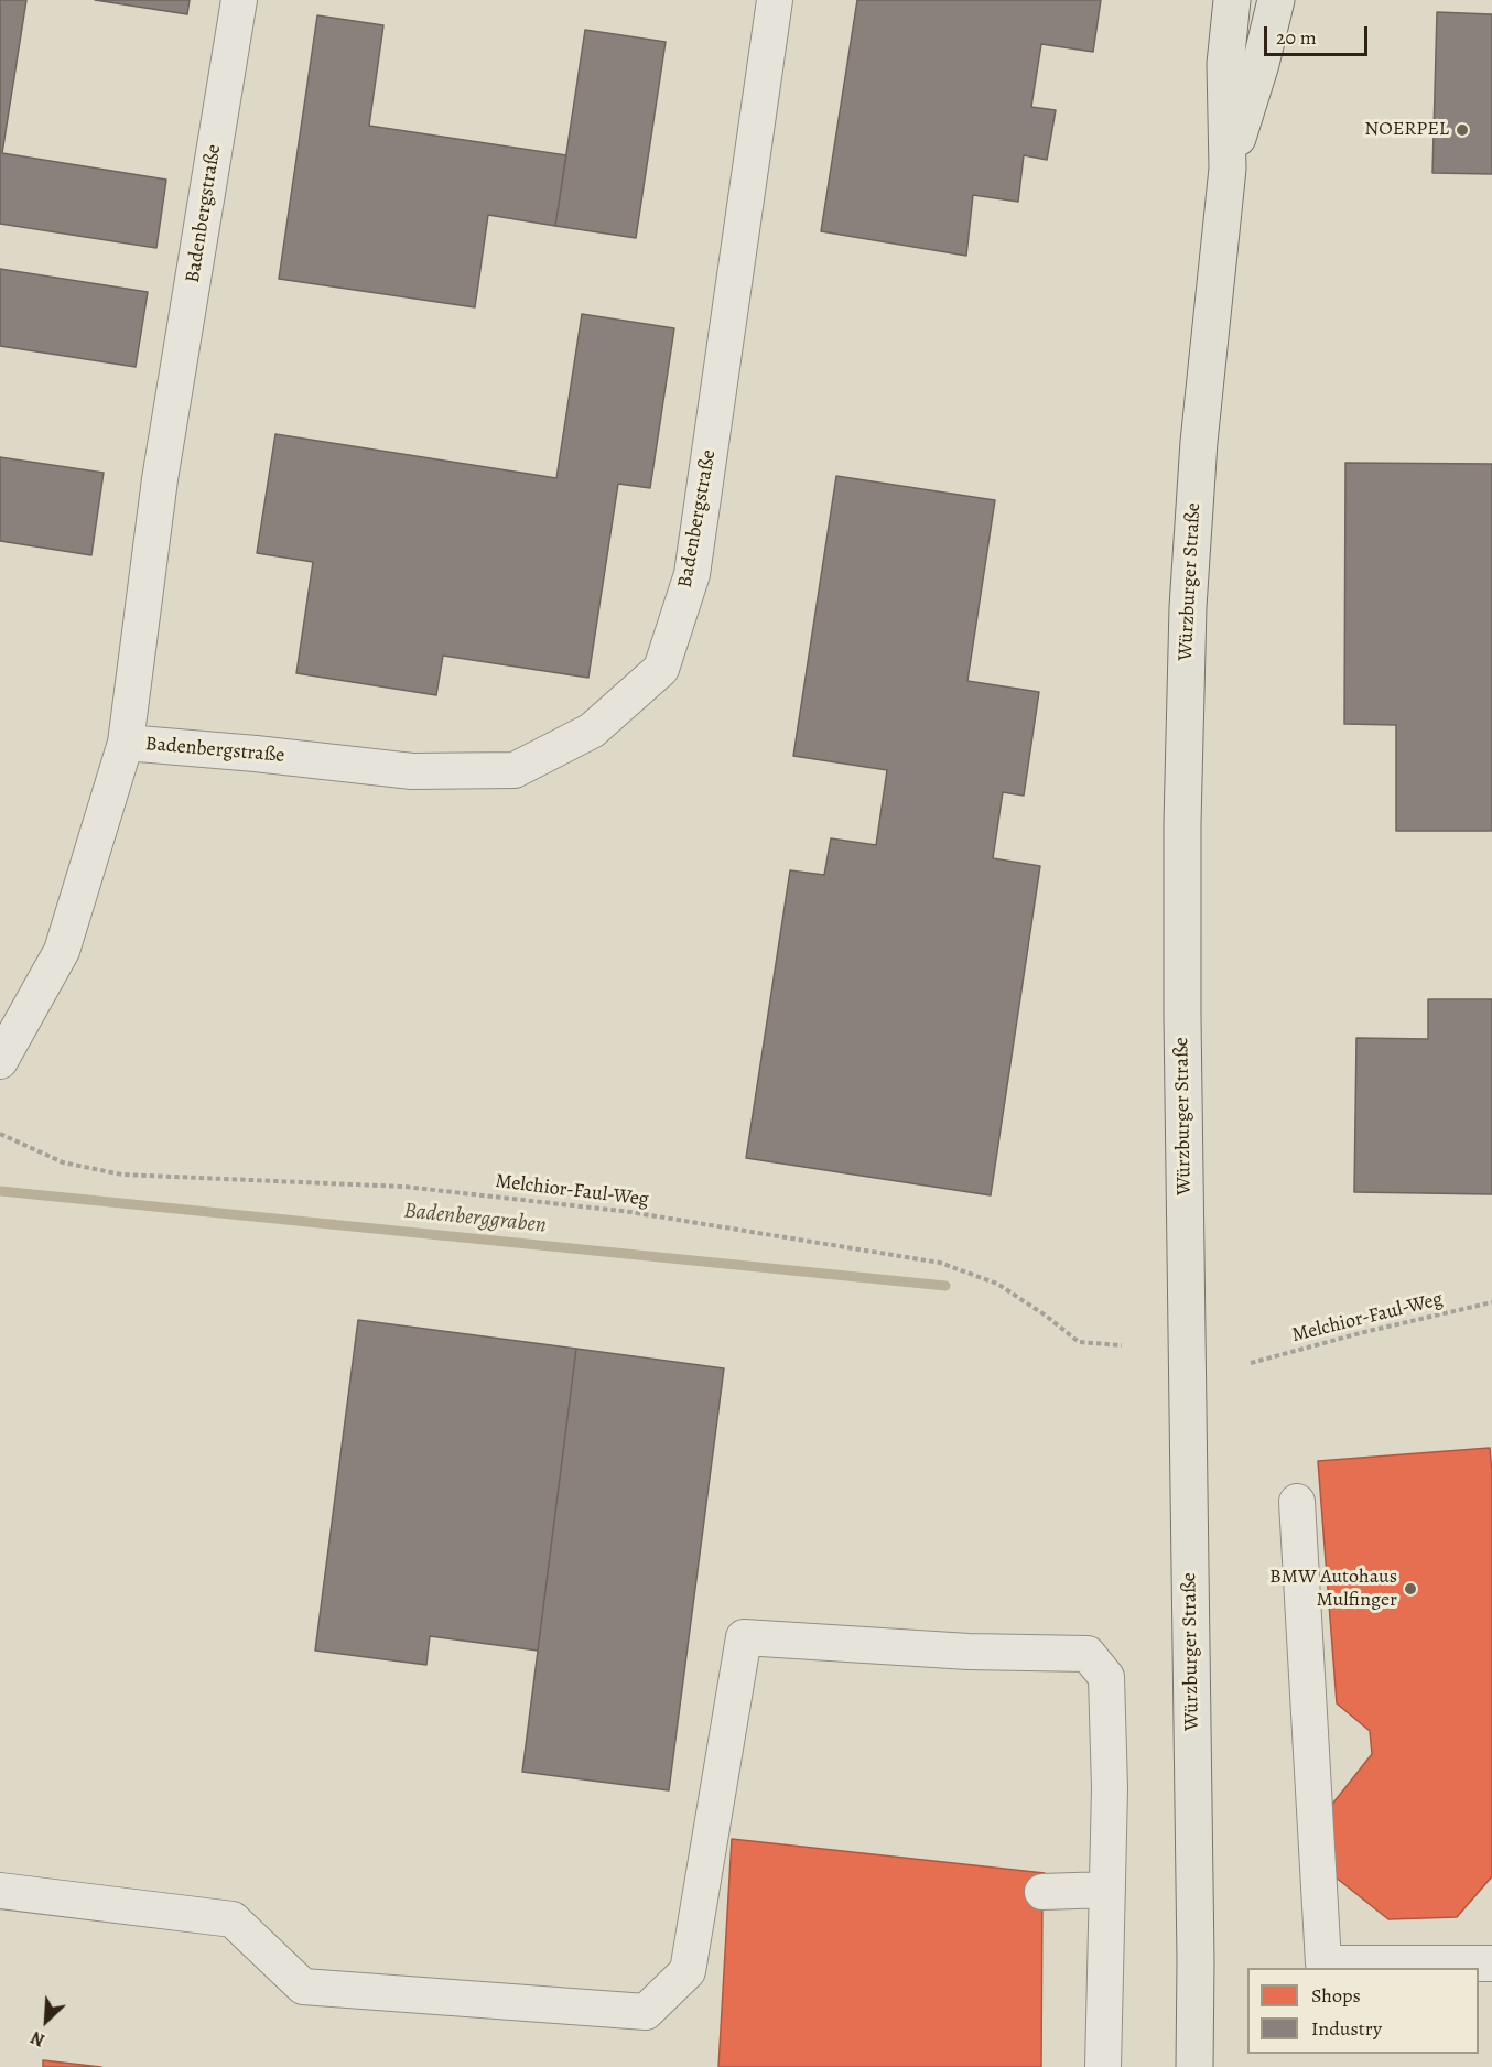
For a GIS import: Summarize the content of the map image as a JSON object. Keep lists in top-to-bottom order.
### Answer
{
  "streets": {
    "main road": ["Würzburger Straße"],
    "street": ["Badenbergstraße"],
    "path": ["Melchior-Faul-Weg"]
  },
  "water": ["Badenberggraben"],
  "places": ["NOERPEL", "BMW Autohaus Mulfinger"],
  "legend": ["Shops", "Industry"],
  "scale_bar": "20 m",
  "north": "bottom left"
}
